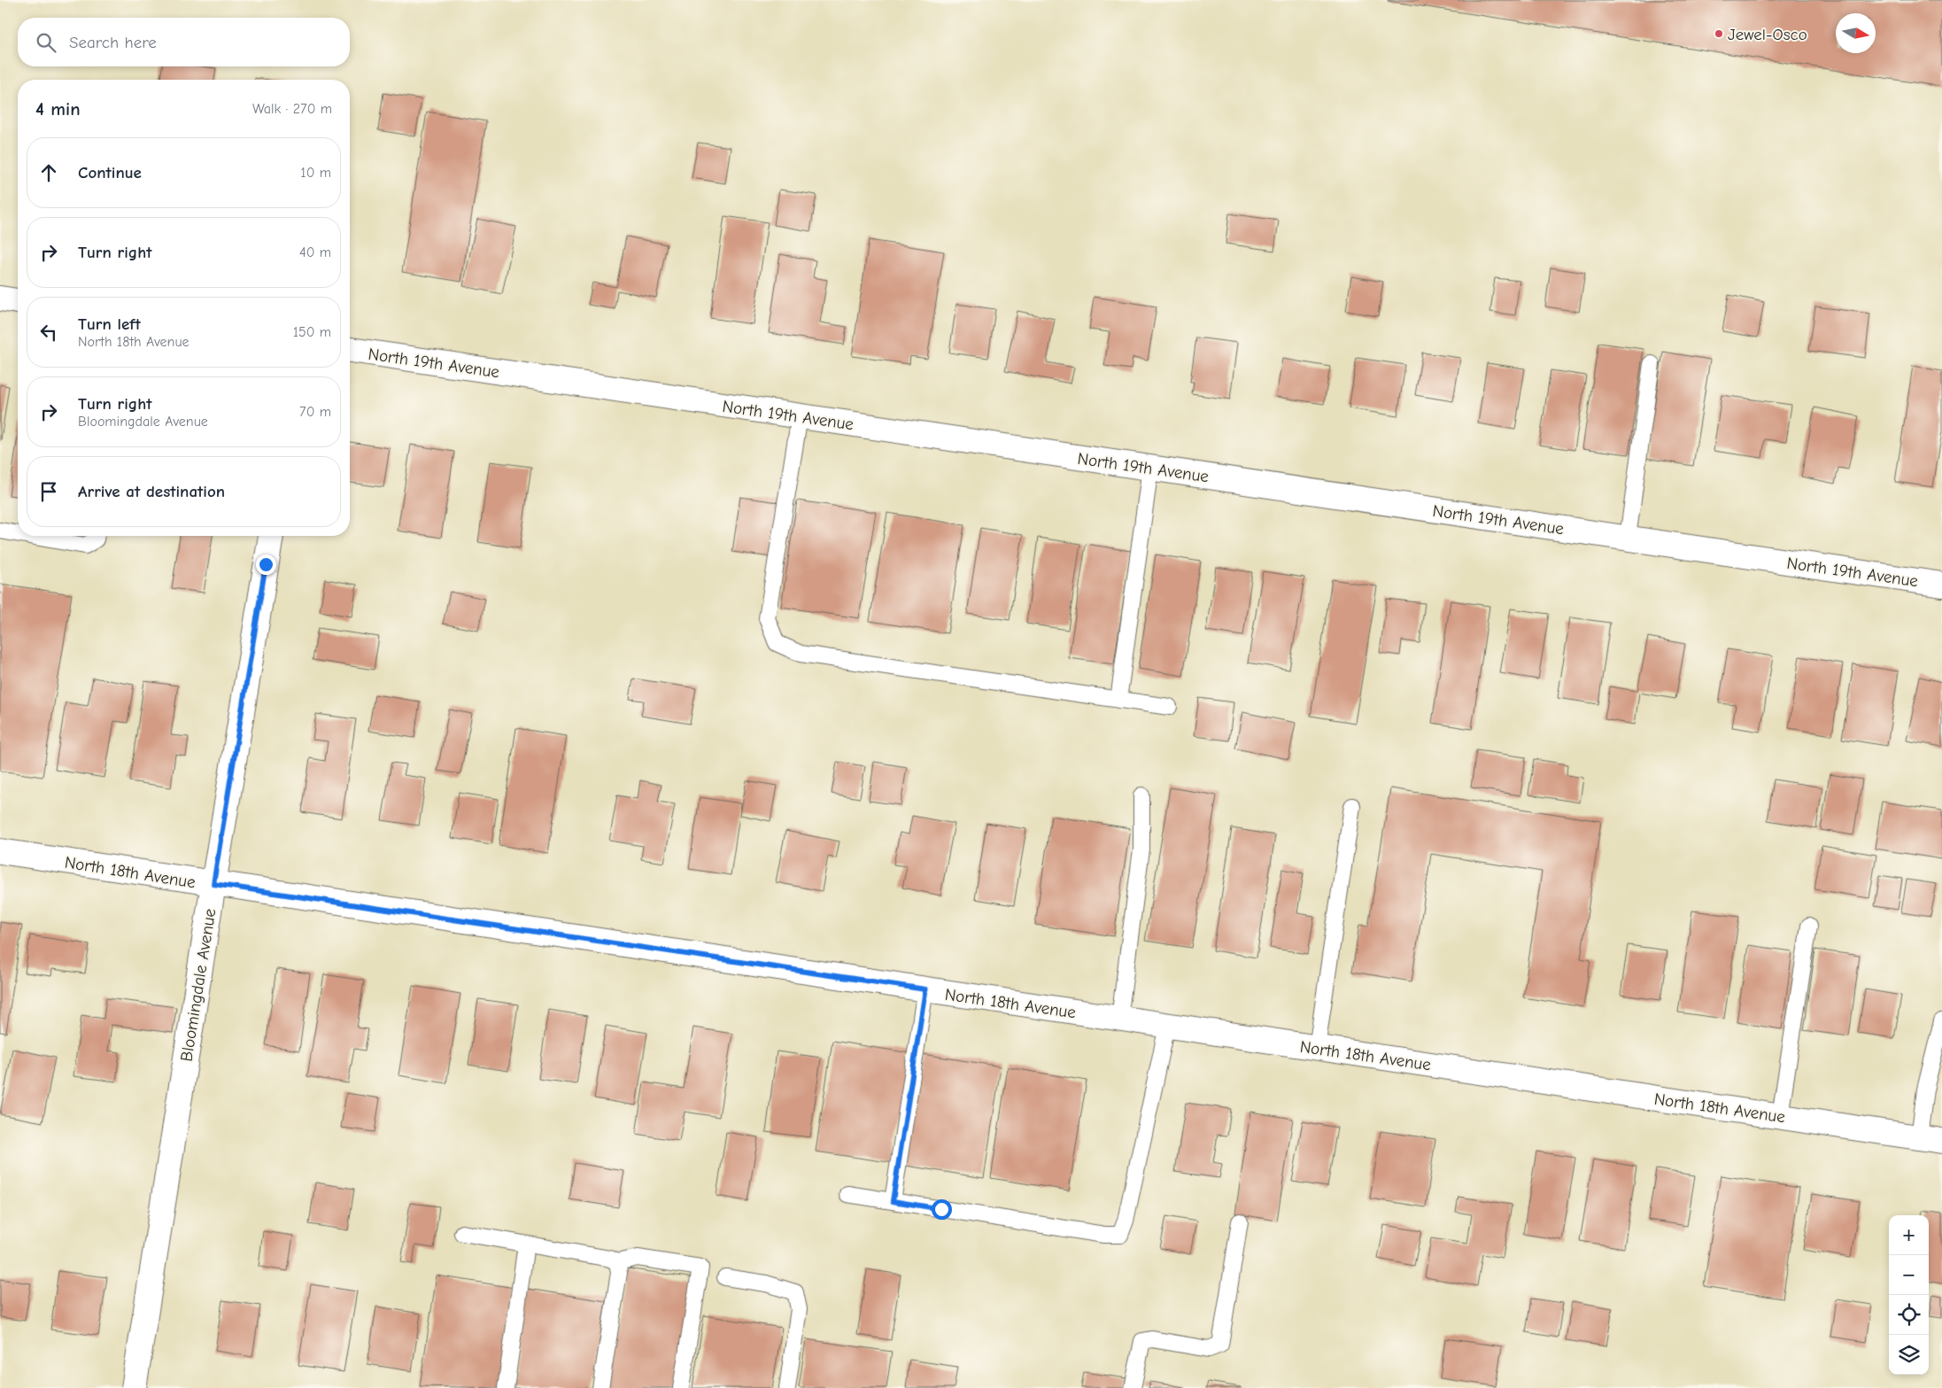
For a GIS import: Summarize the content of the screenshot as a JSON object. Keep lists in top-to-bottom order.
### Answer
{
  "streets": {
    "street": ["North 19th Avenue", "North 18th Avenue", "Bloomingdale Avenue"]
  },
  "crossings": [
    ["North 18th Avenue", "Bloomingdale Avenue"]
  ],
  "places": ["Jewel-Osco"],
  "north": "right",
  "page": {
    "search": "Search here",
    "heading": ["4 min", "Walk · 270 m"],
    "list": [
      ["Continue", "10 m"],
      ["Turn right", "40 m"],
      ["Turn left", "North 18th Avenue", "150 m"],
      ["Turn right", "Bloomingdale Avenue", "70 m"],
      "Arrive at destination"
    ],
    "map_buttons": ["+", "−"]
  }
}
